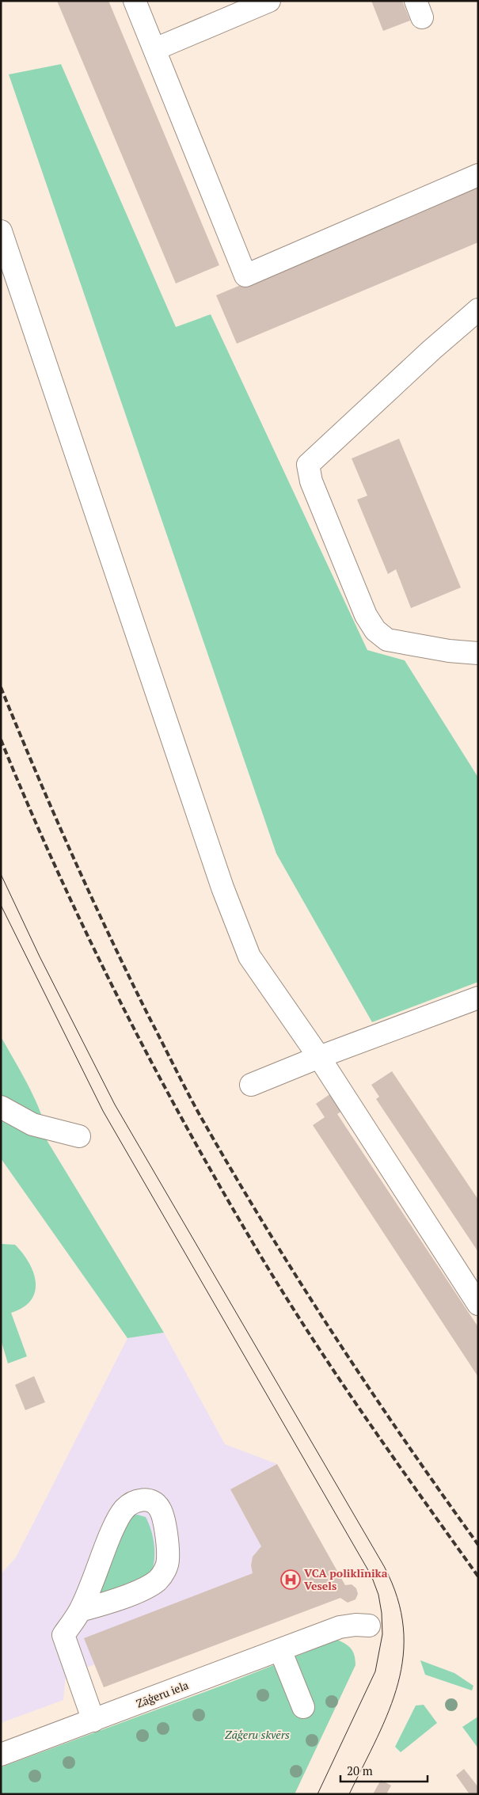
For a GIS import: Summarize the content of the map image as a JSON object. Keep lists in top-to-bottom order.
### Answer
{
  "streets": {
    "street": ["Zāģeru iela"]
  },
  "parks": ["Zāģeru skvērs"],
  "places": {
    "hospital": ["VCA poliklīnika Vesels"]
  },
  "scale_bar": "20 m"
}
